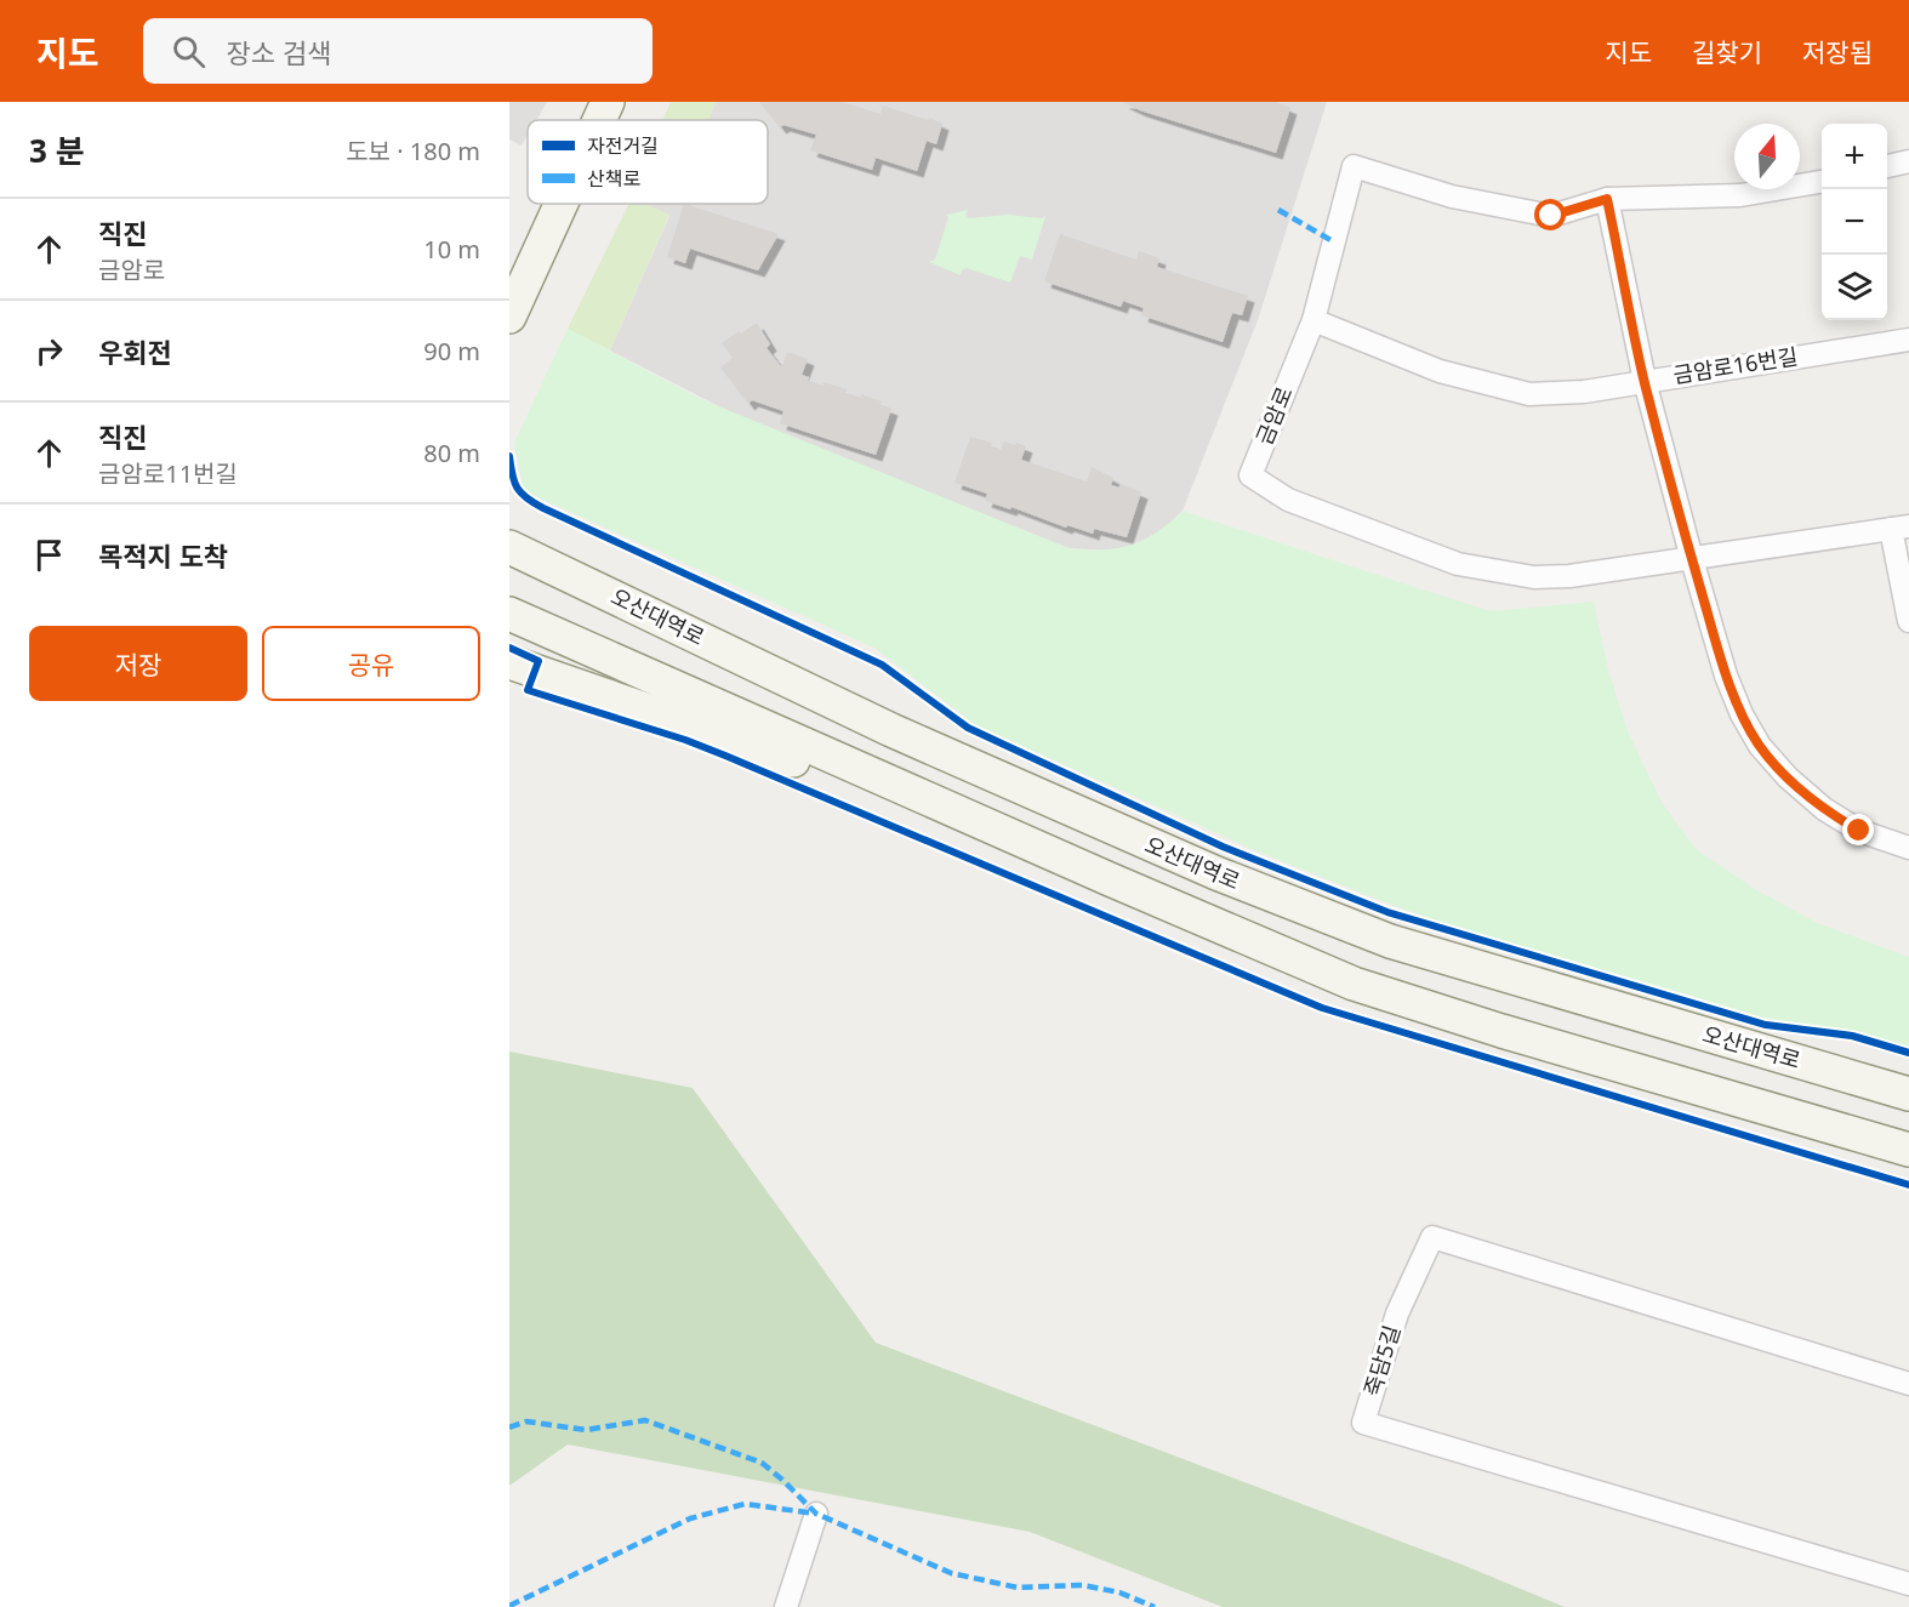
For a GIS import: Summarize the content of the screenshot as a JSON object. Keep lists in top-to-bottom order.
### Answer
{
  "streets": {
    "main road": ["오산대역로"],
    "street": ["금암로16번길", "금암로", "죽담5길"]
  },
  "crossings": [
    ["금암로16번길", "금암로"]
  ],
  "legend": ["자전거길", "산책로"],
  "north": "top",
  "page": {
    "header": "지도",
    "search": "장소 검색",
    "nav": ["지도", "길찾기", "저장됨"],
    "heading": ["3 분", "도보 · 180 m"],
    "map_buttons": ["+", "−"],
    "list": [
      ["직진", "금암로", "10 m"],
      ["우회전", "90 m"],
      ["직진", "금암로11번길", "80 m"],
      "목적지 도착"
    ],
    "buttons": ["저장", "공유"]
  }
}
